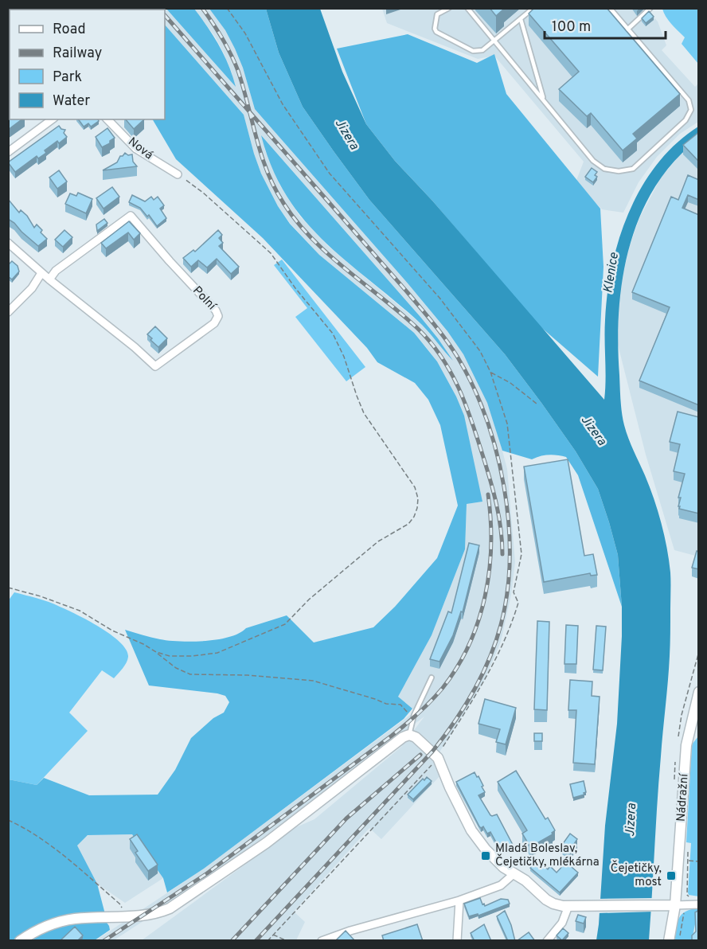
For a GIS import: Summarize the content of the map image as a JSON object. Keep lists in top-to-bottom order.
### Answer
{
  "streets": {
    "street": ["Nová", "Polní", "Nádražní"]
  },
  "water": ["Jizera", "Klenice"],
  "places": {
    "transit": ["Mladá Boleslav, Čejetičky, mlékárna", "Čejetičky, most"]
  },
  "legend": [
    "Road",
    "Railway",
    "Park",
    "Water"
  ],
  "scale_bar": "100 m"
}
